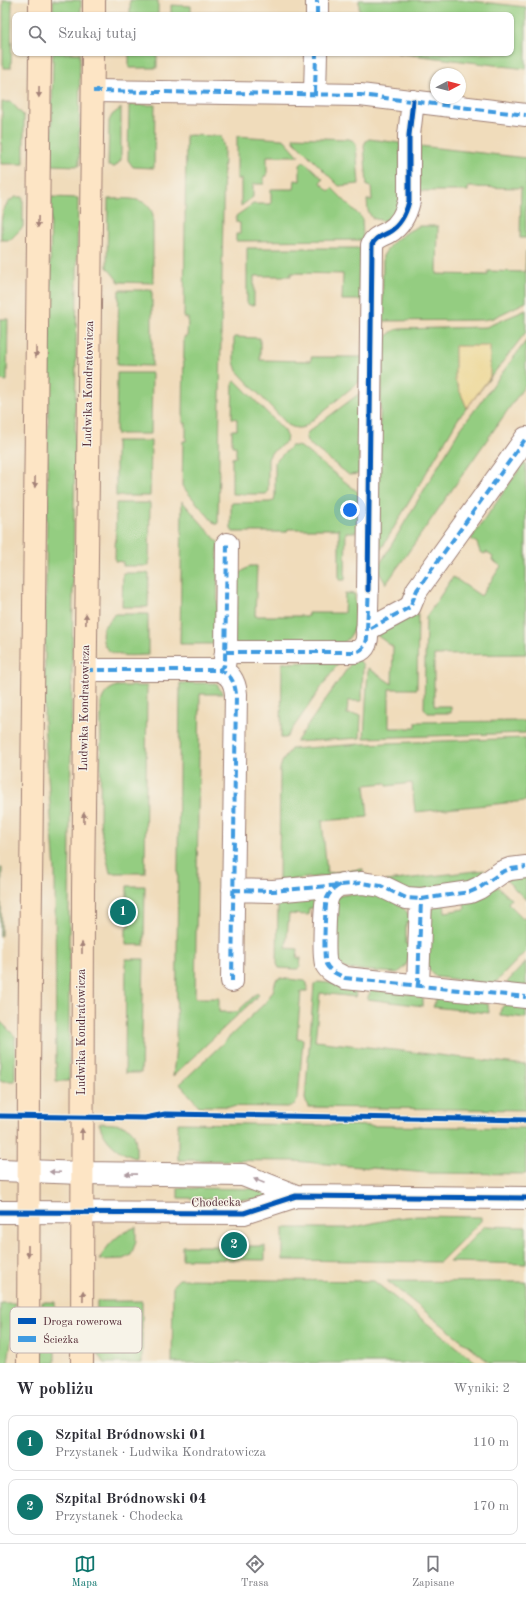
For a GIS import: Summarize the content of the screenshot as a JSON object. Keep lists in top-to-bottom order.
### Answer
{
  "streets": {
    "main road": ["Ludwika Kondratowicza"],
    "street": ["Chodecka"]
  },
  "crossings": [
    ["Ludwika Kondratowicza", "Chodecka"]
  ],
  "legend": ["Droga rowerowa", "Ścieżka"],
  "north": "right",
  "page": {
    "search": "Szukaj tutaj",
    "pins": ["1", "2"],
    "heading": ["W pobliżu", "Wyniki: 2"],
    "list": [
      {
        "mark": "1",
        "name": "Szpital Bródnowski 01",
        "note": "Przystanek · Ludwika Kondratowicza",
        "value": "110 m"
      },
      {
        "mark": "2",
        "name": "Szpital Bródnowski 04",
        "note": "Przystanek · Chodecka",
        "value": "170 m"
      }
    ],
    "nav": ["Mapa", "Trasa", "Zapisane"]
  }
}
